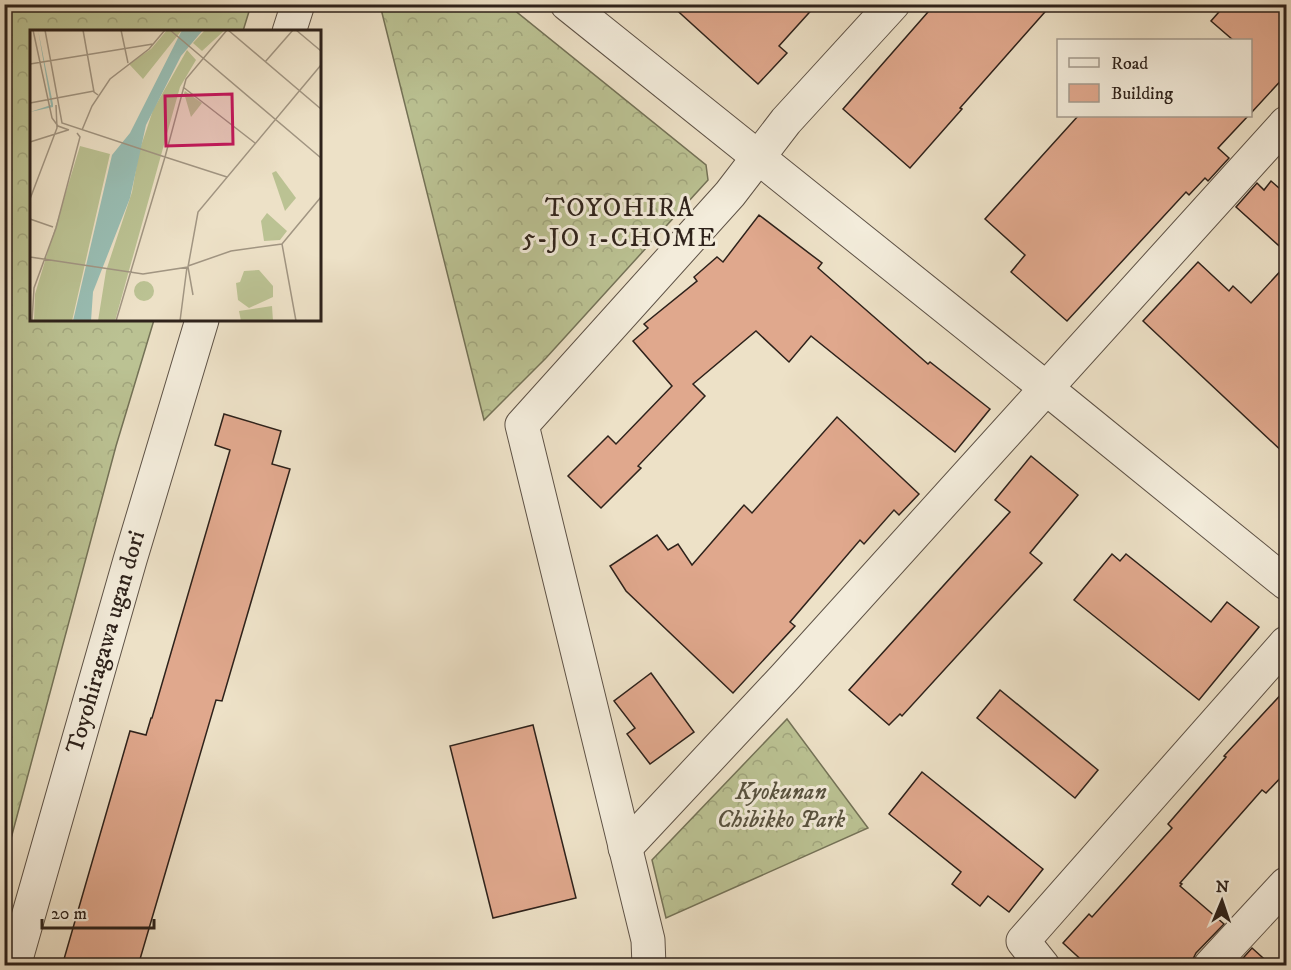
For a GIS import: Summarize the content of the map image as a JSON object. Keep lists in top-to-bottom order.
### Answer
{
  "streets": {
    "street": ["Toyohiragawa ugan dori"]
  },
  "districts": ["TOYOHIRA 5-JO 1-CHOME"],
  "parks": ["Kyokunan Chibikko Park"],
  "legend": ["Road", "Building"],
  "scale_bar": "20 m",
  "north": "top"
}
